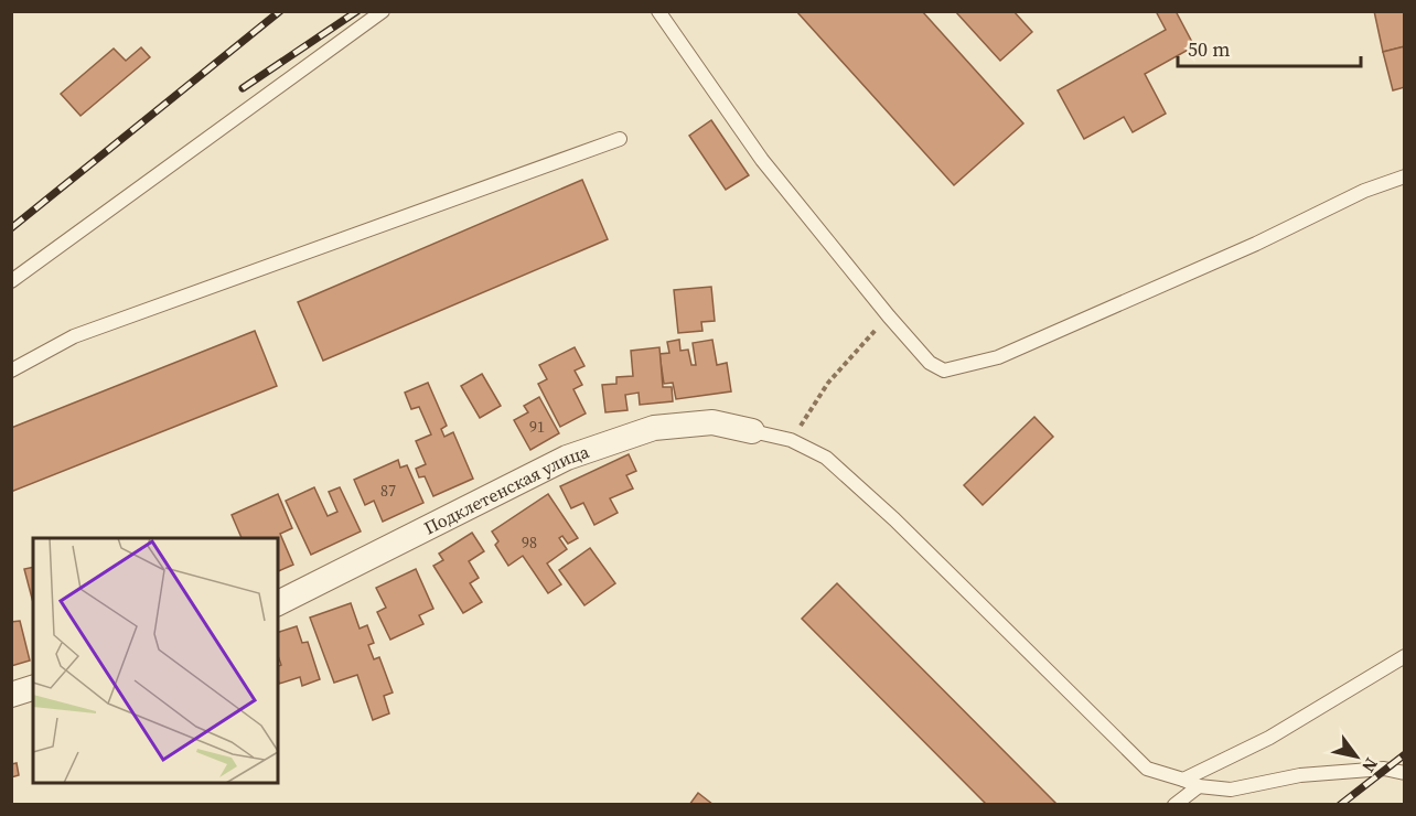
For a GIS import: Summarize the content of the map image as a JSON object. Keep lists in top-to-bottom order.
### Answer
{
  "streets": {
    "street": ["Подклетенская улица"]
  },
  "house_numbers": ["91", "87", "98"],
  "scale_bar": "50 m",
  "north": "bottom right"
}
